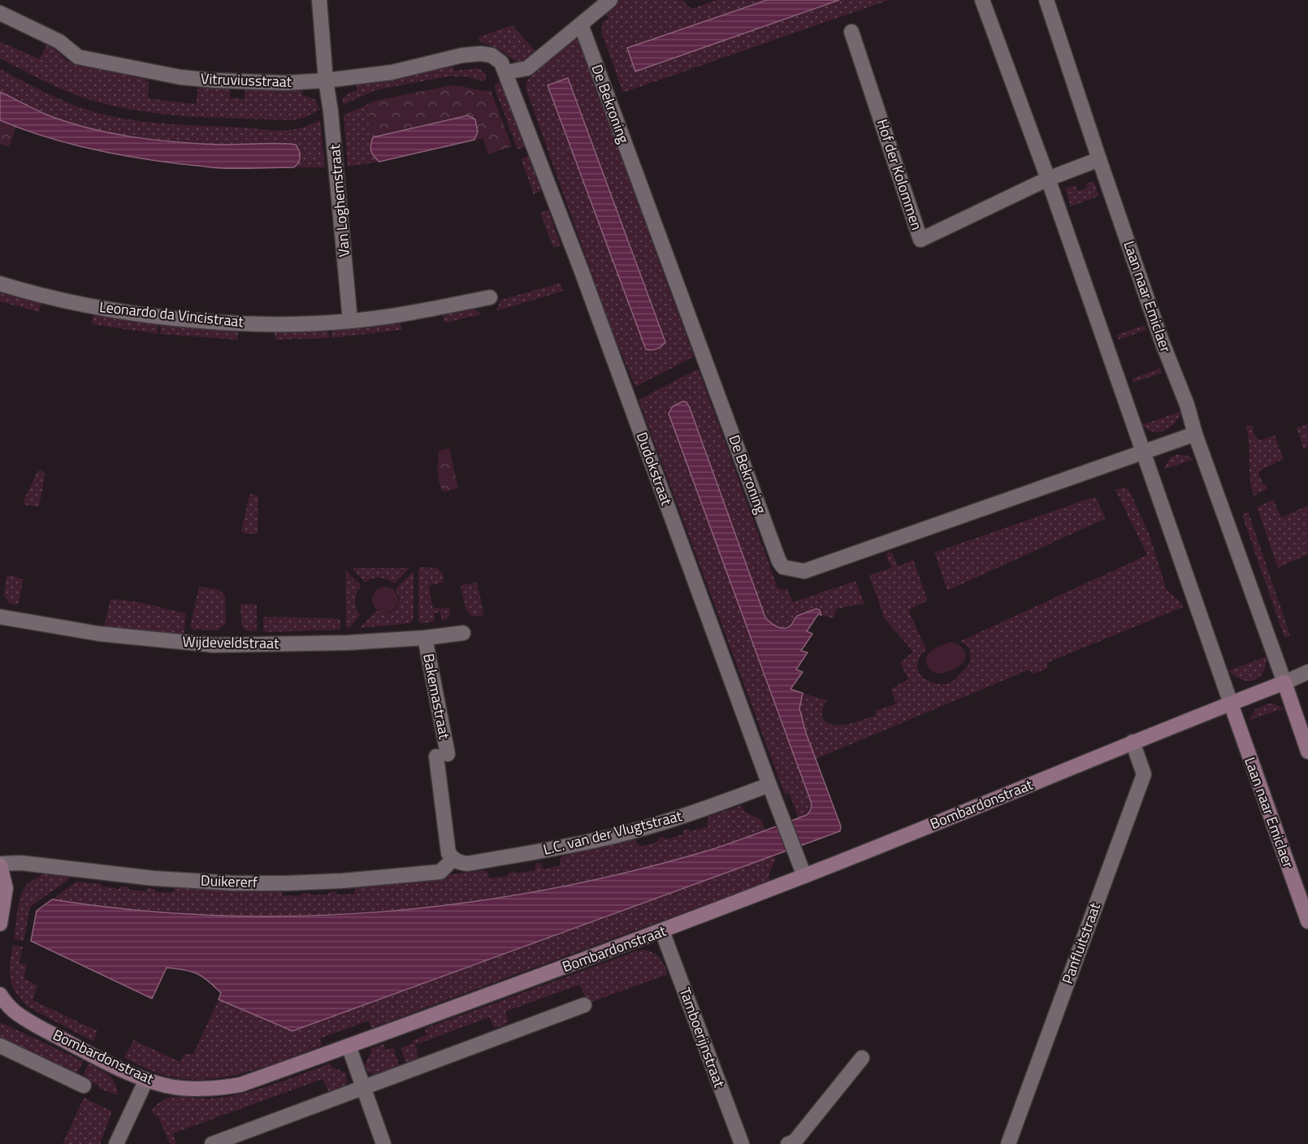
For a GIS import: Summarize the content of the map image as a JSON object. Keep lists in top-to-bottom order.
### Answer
{
  "streets": {
    "street": [
      "Vitruviusstraat",
      "De Bekroning",
      "Hof der Kolommen",
      "Van Loghemstraat",
      "Laan naar Emiclaer",
      "Leonardo da Vincistraat",
      "Dudokstraat",
      "Wijdeveldstraat",
      "Bakemastraat",
      "Bombardonstraat",
      "L.C. van der Vlugtstraat",
      "Duikererf",
      "Panfluitstraat",
      "Tamboerijnstraat"
    ]
  },
  "crossings": [
    ["Vitruviusstraat", "Van Loghemstraat"],
    ["Vitruviusstraat", "Dudokstraat"],
    ["De Bekroning", "Laan naar Emiclaer"],
    ["Hof der Kolommen", "Laan naar Emiclaer"],
    ["Van Loghemstraat", "Leonardo da Vincistraat"],
    ["Laan naar Emiclaer", "Bombardonstraat"],
    ["Dudokstraat", "Bombardonstraat"],
    ["Dudokstraat", "L.C. van der Vlugtstraat"],
    ["Wijdeveldstraat", "Bakemastraat"],
    ["Bakemastraat", "L.C. van der Vlugtstraat"],
    ["Bakemastraat", "Duikererf"],
    ["Bombardonstraat", "Panfluitstraat"],
    ["Bombardonstraat", "Tamboerijnstraat"],
    ["L.C. van der Vlugtstraat", "Duikererf"]
  ]
}
